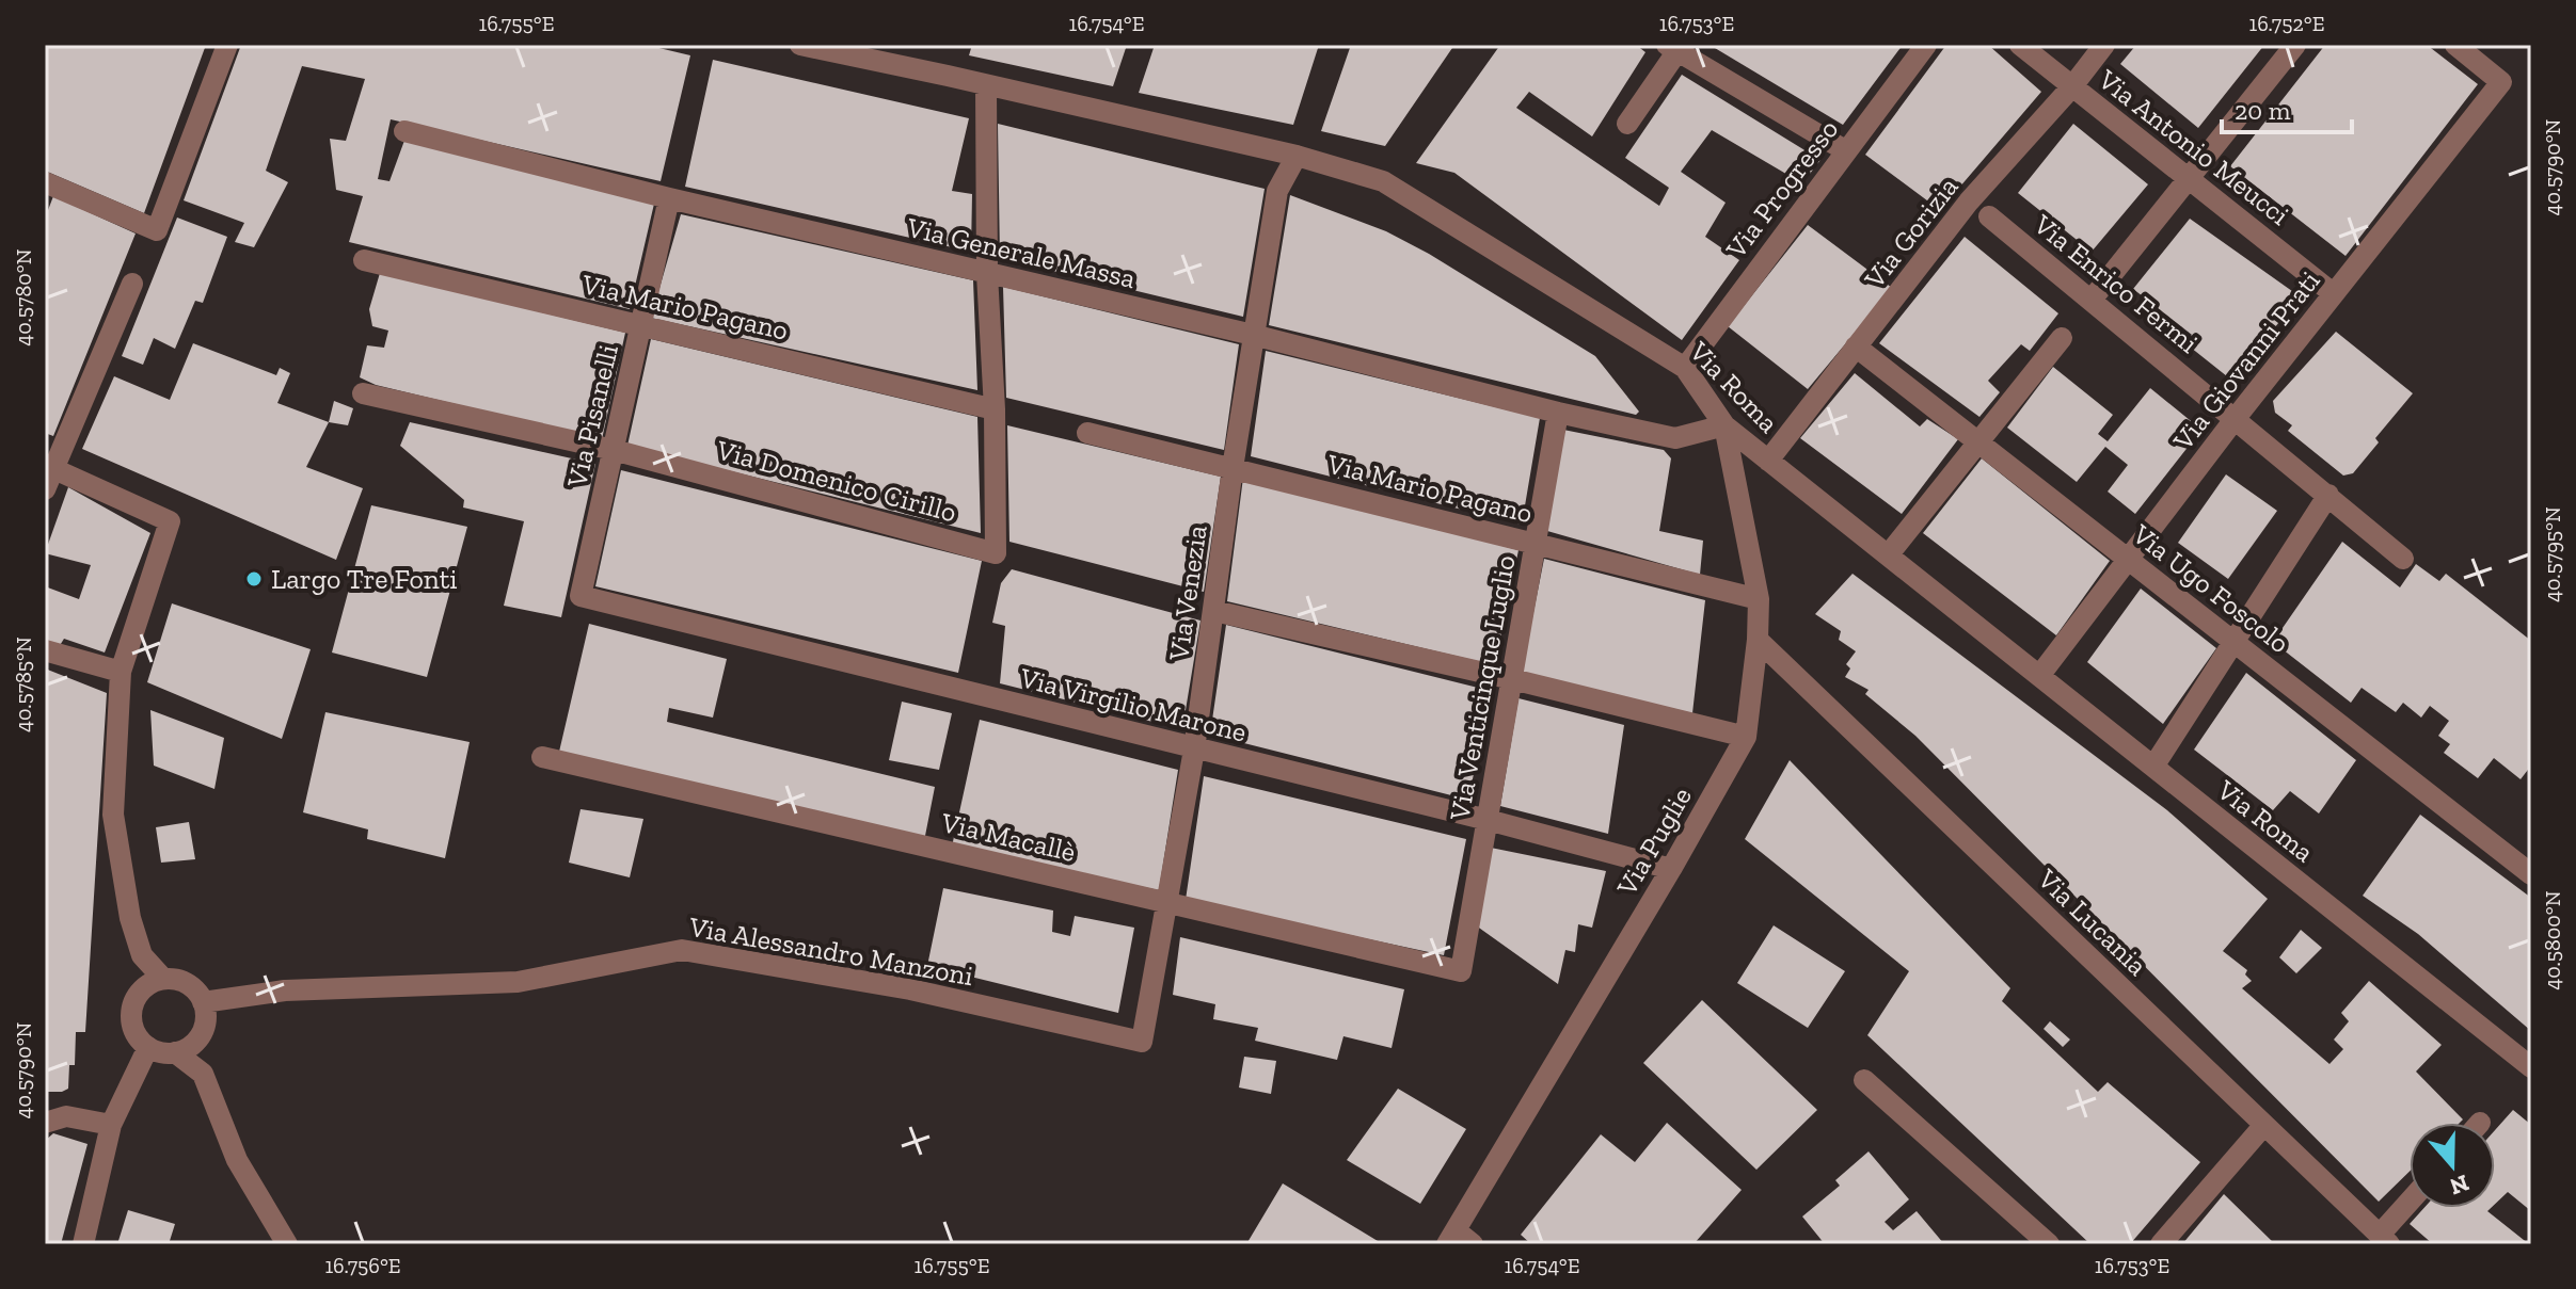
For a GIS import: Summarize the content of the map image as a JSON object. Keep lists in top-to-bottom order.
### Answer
{
  "streets": {
    "street": [
      "Via Antonio Meucci",
      "Via Progresso",
      "Via Gorizia",
      "Via Generale Massa",
      "Via Enrico Fermi",
      "Via Mario Pagano",
      "Via Giovanni Prati",
      "Via Roma",
      "Via Pisanelli",
      "Via Domenico Cirillo",
      "Via Ugo Foscolo",
      "Via Venezia",
      "Via Venticinque Luglio",
      "Via Virgilio Marone",
      "Via Macallè",
      "Via Puglie",
      "Via Lucania",
      "Via Alessandro Manzoni"
    ]
  },
  "crossings": [
    ["Via Antonio Meucci", "Via Gorizia"],
    ["Via Antonio Meucci", "Via Giovanni Prati"],
    ["Via Progresso", "Via Roma"],
    ["Via Gorizia", "Via Roma"],
    ["Via Gorizia", "Via Ugo Foscolo"],
    ["Via Generale Massa", "Via Roma"],
    ["Via Generale Massa", "Via Pisanelli"],
    ["Via Generale Massa", "Via Venezia"],
    ["Via Generale Massa", "Via Venticinque Luglio"],
    ["Via Generale Massa", "Via Puglie"],
    ["Via Enrico Fermi", "Via Giovanni Prati"],
    ["Via Mario Pagano", "Via Pisanelli"],
    ["Via Mario Pagano", "Via Domenico Cirillo"],
    ["Via Mario Pagano", "Via Venezia"],
    ["Via Mario Pagano", "Via Venticinque Luglio"],
    ["Via Mario Pagano", "Via Puglie"],
    ["Via Giovanni Prati", "Via Roma"],
    ["Via Giovanni Prati", "Via Ugo Foscolo"],
    ["Via Roma", "Via Venezia"],
    ["Via Roma", "Via Puglie"],
    ["Via Pisanelli", "Via Domenico Cirillo"],
    ["Via Pisanelli", "Via Virgilio Marone"],
    ["Via Venezia", "Via Virgilio Marone"],
    ["Via Venezia", "Via Macallè"],
    ["Via Venezia", "Via Alessandro Manzoni"],
    ["Via Venticinque Luglio", "Via Virgilio Marone"],
    ["Via Venticinque Luglio", "Via Macallè"],
    ["Via Virgilio Marone", "Via Puglie"],
    ["Via Puglie", "Via Lucania"]
  ],
  "places": ["Largo Tre Fonti"],
  "scale_bar": "20 m",
  "north": "bottom",
  "coordinates": [
    "16.755°E",
    "16.754°E",
    "16.753°E",
    "16.752°E",
    "40.5790°N",
    "40.5780°N",
    "40.5795°N",
    "40.5785°N",
    "40.5800°N",
    "16.756°E"
  ]
}
